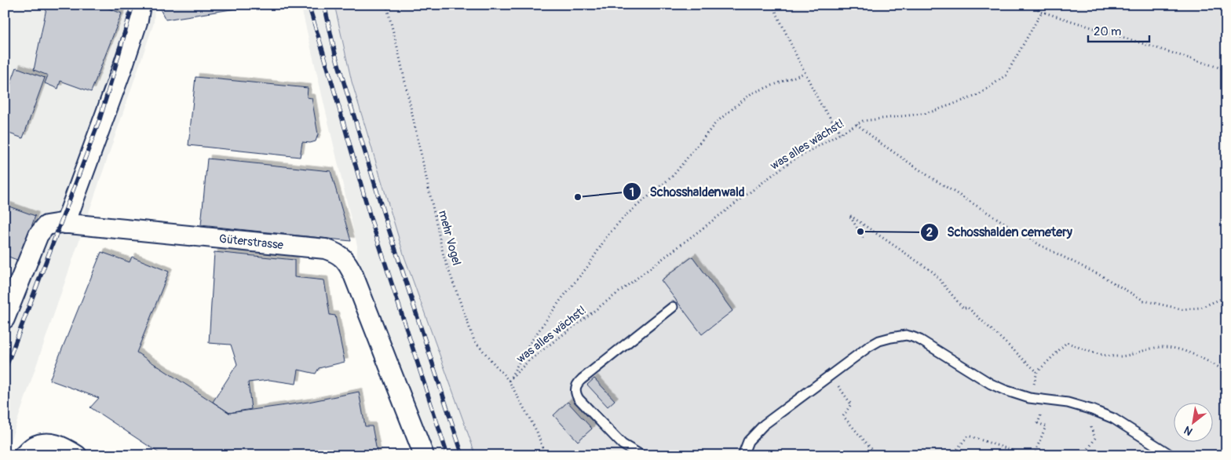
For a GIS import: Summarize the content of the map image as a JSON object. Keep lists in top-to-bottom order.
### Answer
{
  "streets": {
    "street": ["Güterstrasse"],
    "path": ["was alles wächst!", "mehr Vogel"]
  },
  "crossings": [
    ["was alles wächst!", "mehr Vogel"]
  ],
  "places": ["Schosshaldenwald", "Schosshalden cemetery"],
  "scale_bar": "20 m",
  "north": "bottom left"
}
